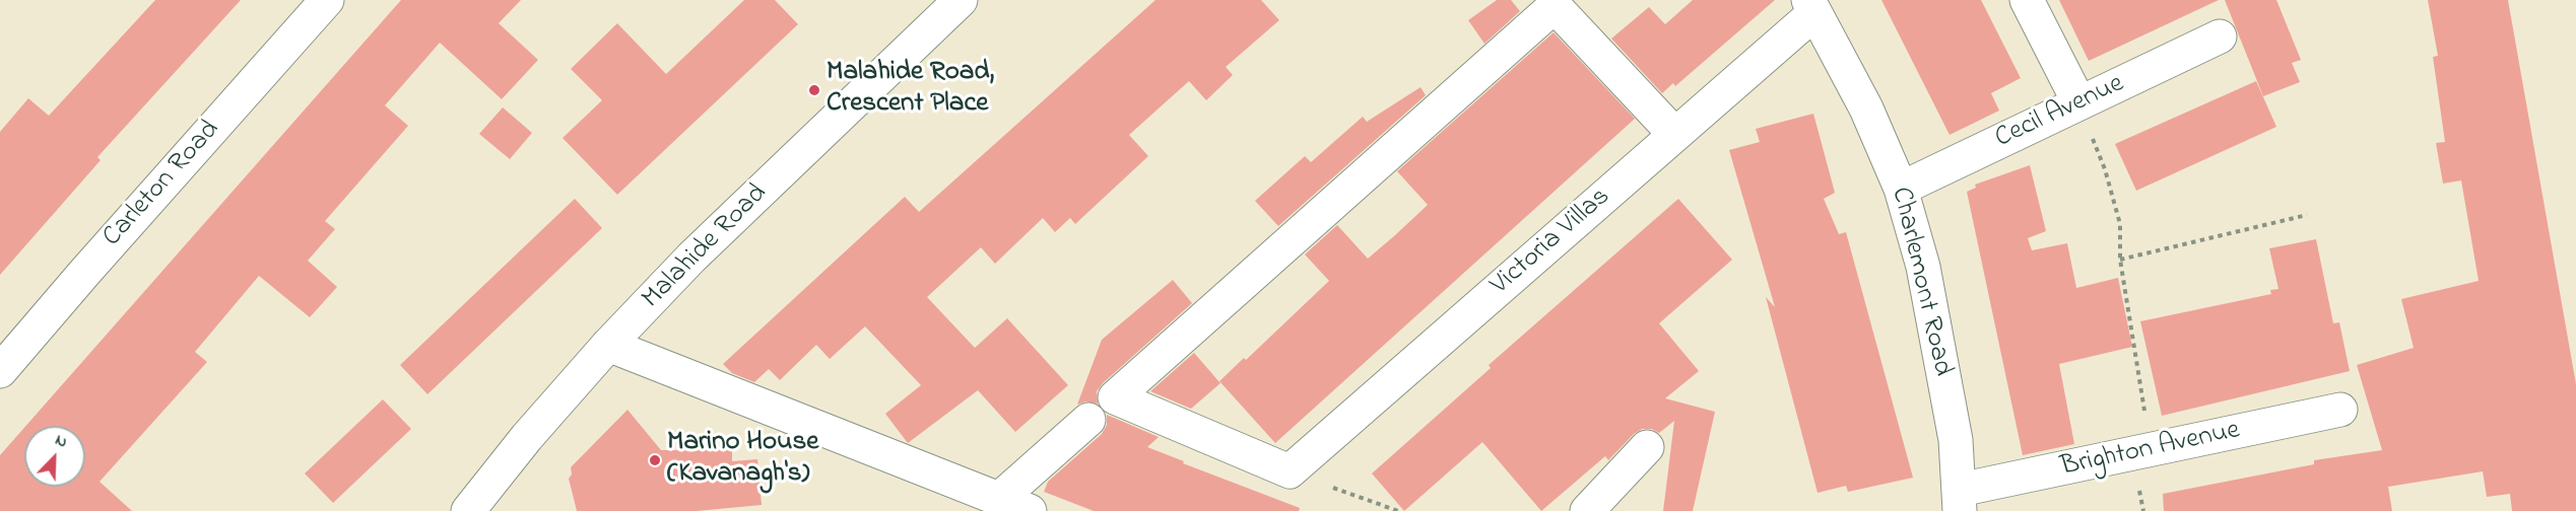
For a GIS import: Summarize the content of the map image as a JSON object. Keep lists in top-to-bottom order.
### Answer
{
  "streets": {
    "street": [
      "Cecil Avenue",
      "Carleton Road",
      "Victoria Villas",
      "Malahide Road",
      "Charlemont Road",
      "Brighton Avenue"
    ]
  },
  "crossings": [
    ["Cecil Avenue", "Charlemont Road"],
    ["Victoria Villas", "Charlemont Road"],
    ["Charlemont Road", "Brighton Avenue"]
  ],
  "places": ["Malahide Road, Crescent Place", "Marino House (Kavanagh's)"],
  "north": "top right"
}
